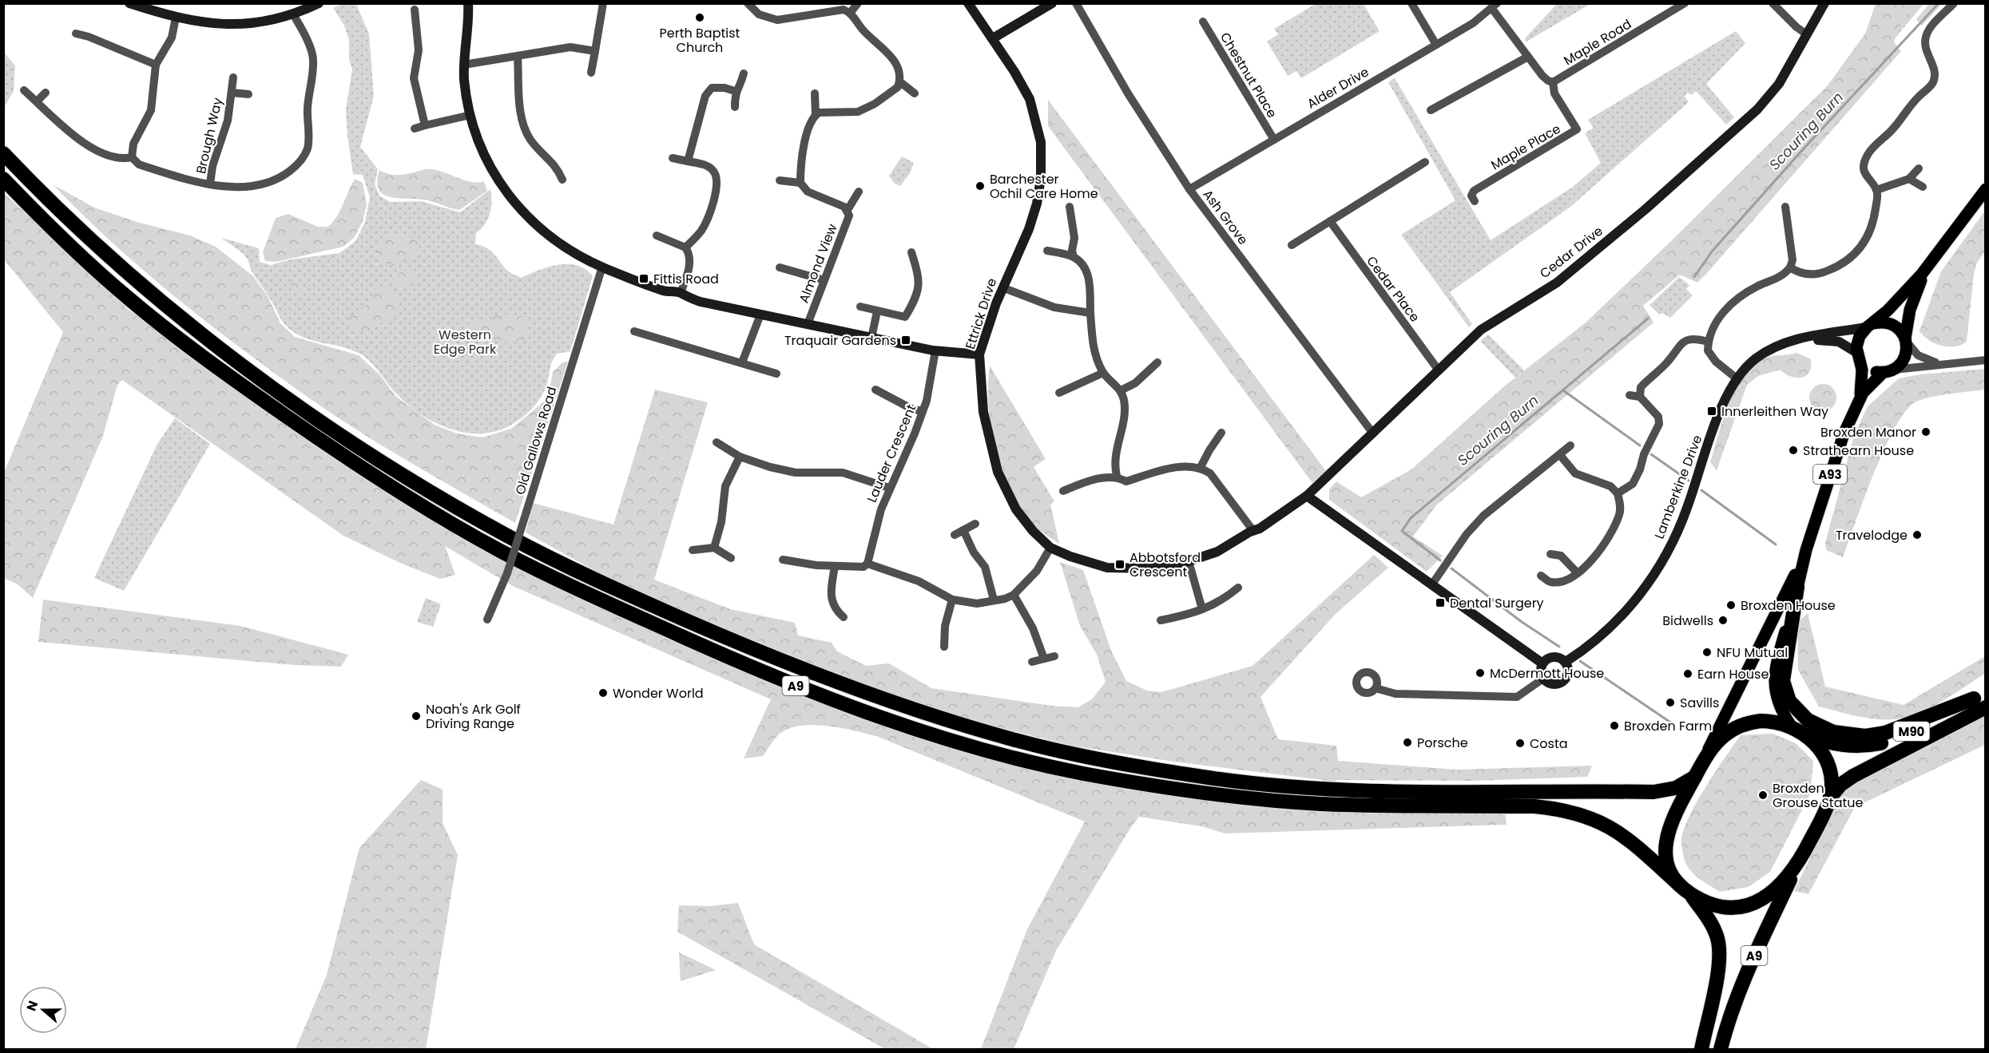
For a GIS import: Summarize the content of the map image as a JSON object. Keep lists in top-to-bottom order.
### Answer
{
  "streets": {
    "highway": ["A9", "M90"],
    "main road": ["A93"],
    "street": [
      "Maple Road",
      "Chestnut Place",
      "Alder Drive",
      "Brough Way",
      "Maple Place",
      "Ash Grove",
      "Cedar Drive",
      "Almond View",
      "Cedar Place",
      "Ettrick Drive",
      "Old Gallows Road",
      "Lauder Crescent",
      "Lamberkine Drive"
    ]
  },
  "crossings": [
    ["Maple Road", "Maple Place"],
    ["Chestnut Place", "Alder Drive"],
    ["Alder Drive", "Ash Grove"],
    ["Ash Grove", "Cedar Drive"],
    ["Cedar Drive", "Cedar Place"],
    ["Cedar Drive", "Ettrick Drive"],
    ["A93", "Lamberkine Drive"],
    ["A93", "A9"],
    ["A93", "M90"],
    ["A9", "M90"]
  ],
  "water": ["Scouring Burn"],
  "parks": ["Western Edge Park"],
  "places": {
    "other": [
      "Perth Baptist Church",
      "Barchester Ochil Care Home",
      "Broxden Manor",
      "Strathearn House",
      "Travelodge",
      "Broxden House",
      "Bidwells",
      "NFU Mutual",
      "McDermott House",
      "Earn House",
      "Wonder World",
      "Savills",
      "Noah's Ark Golf Driving Range",
      "Broxden Farm",
      "Porsche",
      "Costa",
      "Broxden Grouse Statue"
    ],
    "transit": [
      "Fittis Road",
      "Traquair Gardens",
      "Innerleithen Way",
      "Abbotsford Crescent",
      "Dental Surgery"
    ]
  },
  "north": "left"
}
